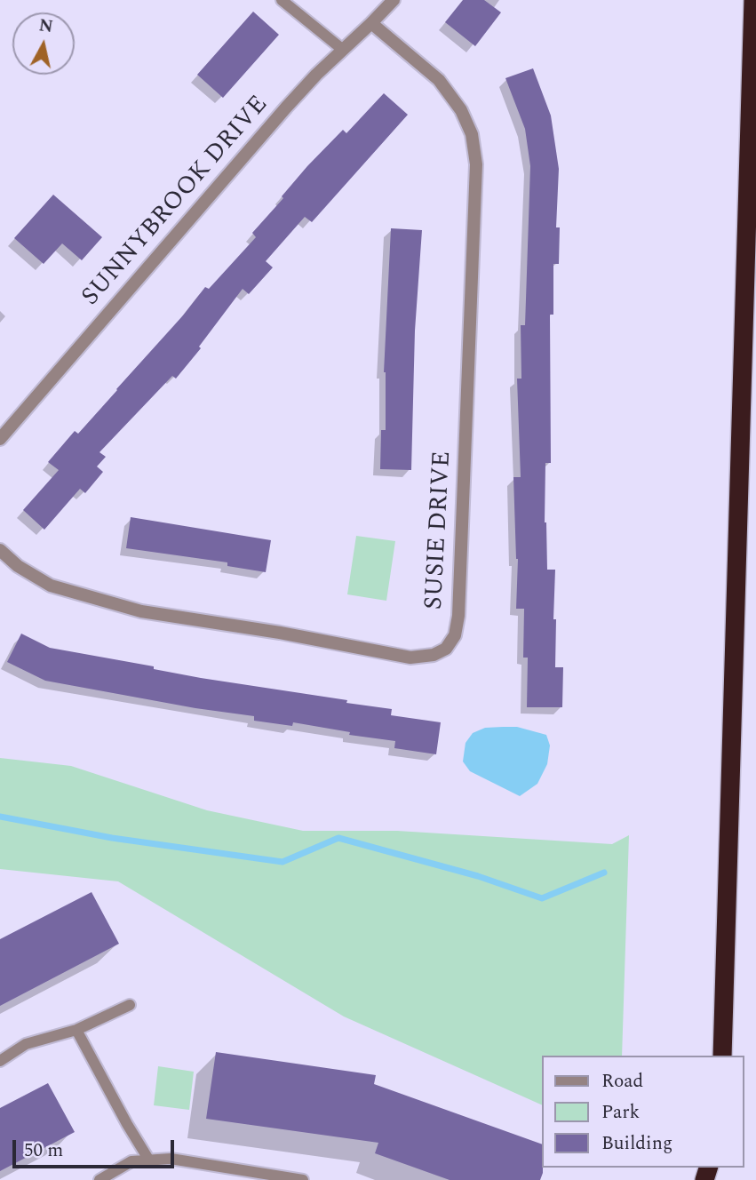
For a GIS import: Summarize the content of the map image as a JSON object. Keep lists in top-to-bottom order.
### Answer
{
  "streets": {
    "street": ["SUNNYBROOK DRIVE", "SUSIE DRIVE"]
  },
  "crossings": [
    ["SUNNYBROOK DRIVE", "SUSIE DRIVE"]
  ],
  "legend": ["Road", "Park", "Building"],
  "scale_bar": "50 m",
  "north": "top"
}
